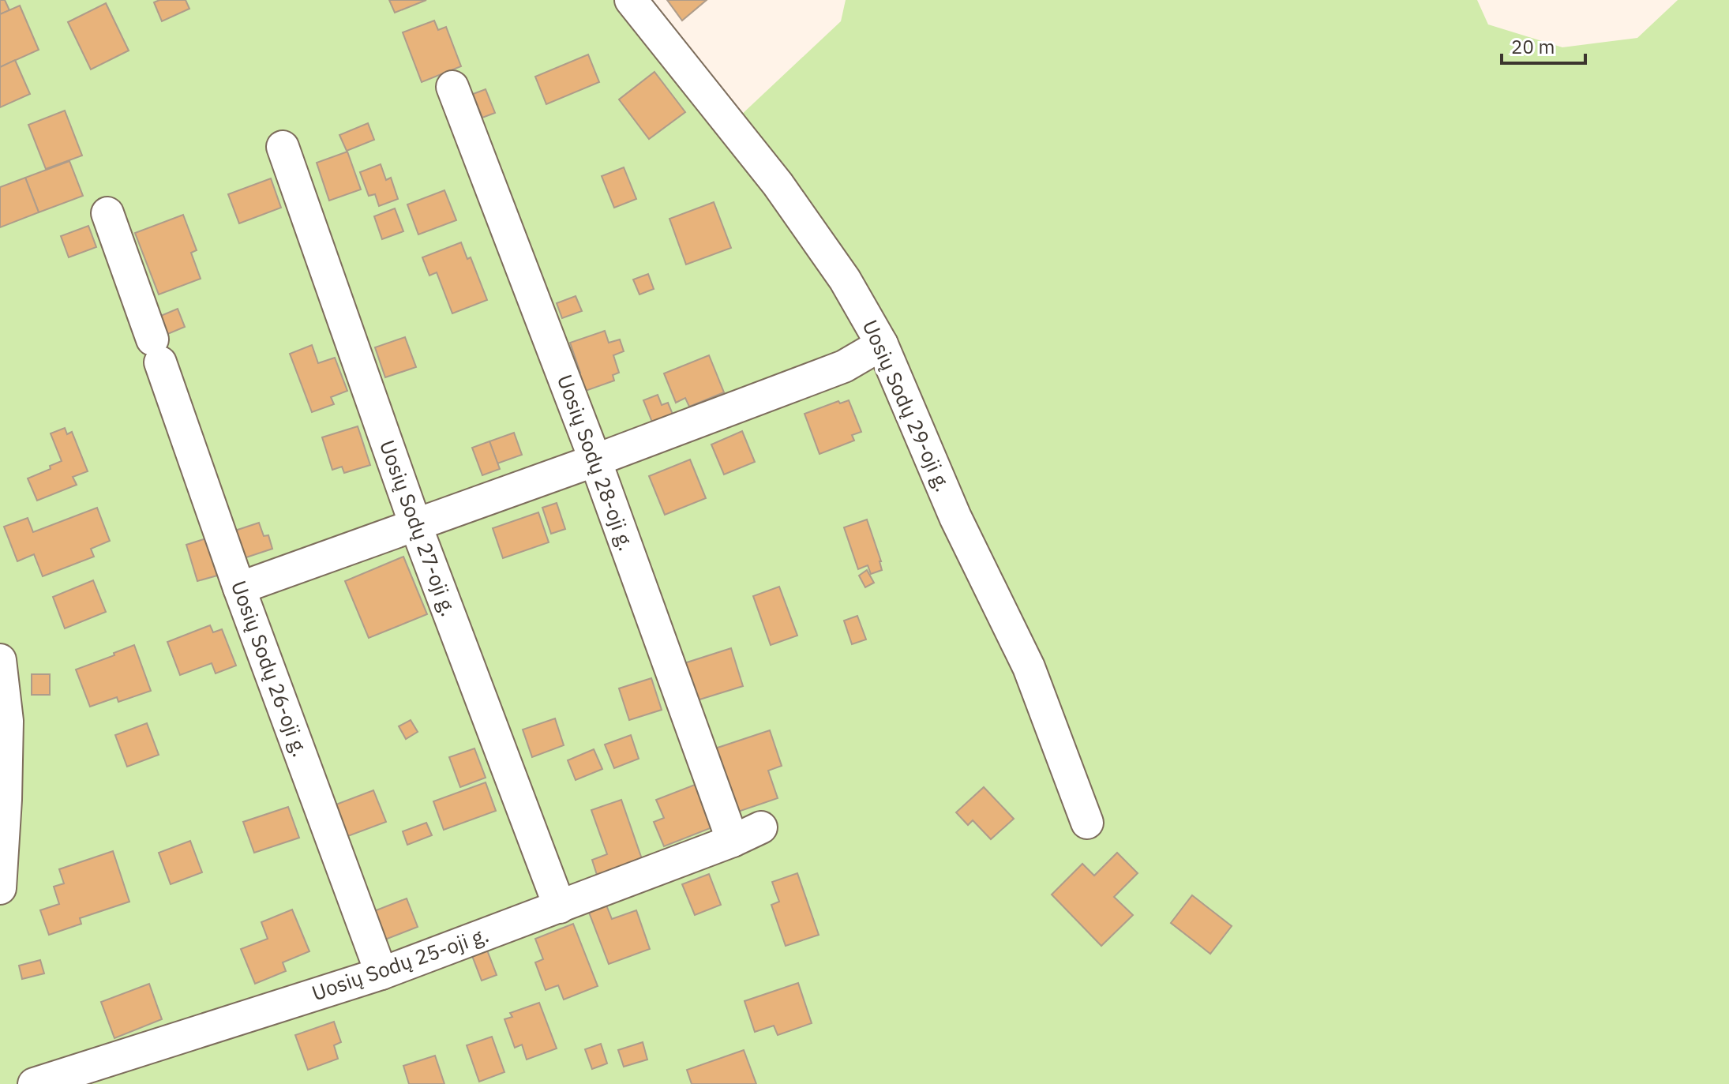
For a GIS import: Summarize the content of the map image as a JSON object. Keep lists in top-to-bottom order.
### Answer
{
  "streets": {
    "street": [
      "Uosių Sodų 29-oji g.",
      "Uosių Sodų 28-oji g.",
      "Uosių Sodų 27-oji g.",
      "Uosių Sodų 26-oji g.",
      "Uosių Sodų 25-oji g."
    ]
  },
  "crossings": [
    ["Uosių Sodų 28-oji g.", "Uosių Sodų 25-oji g."],
    ["Uosių Sodų 27-oji g.", "Uosių Sodų 25-oji g."],
    ["Uosių Sodų 26-oji g.", "Uosių Sodų 25-oji g."]
  ],
  "scale_bar": "20 m"
}
